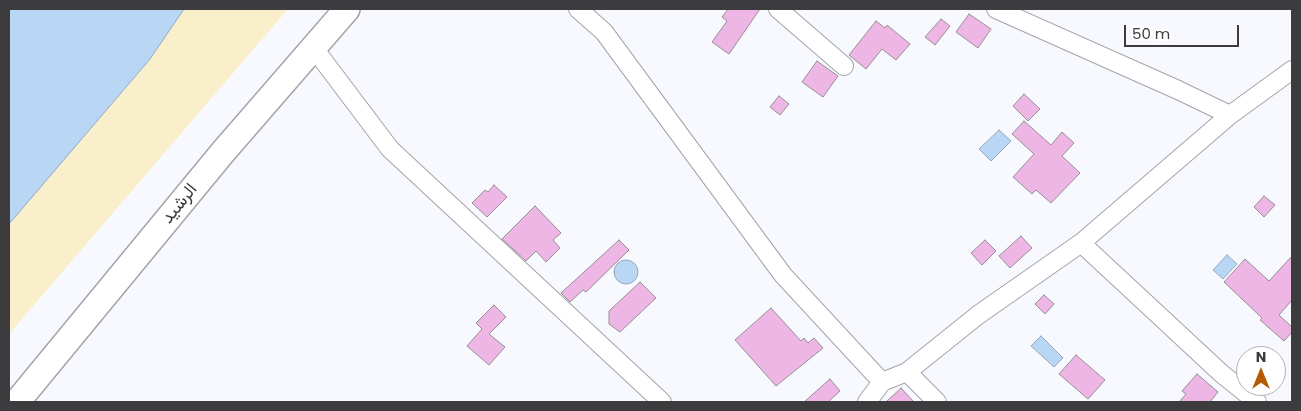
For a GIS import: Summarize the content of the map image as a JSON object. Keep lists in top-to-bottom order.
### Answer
{
  "streets": {
    "main road": ["الرشيد"]
  },
  "scale_bar": "50 m",
  "north": "top"
}
